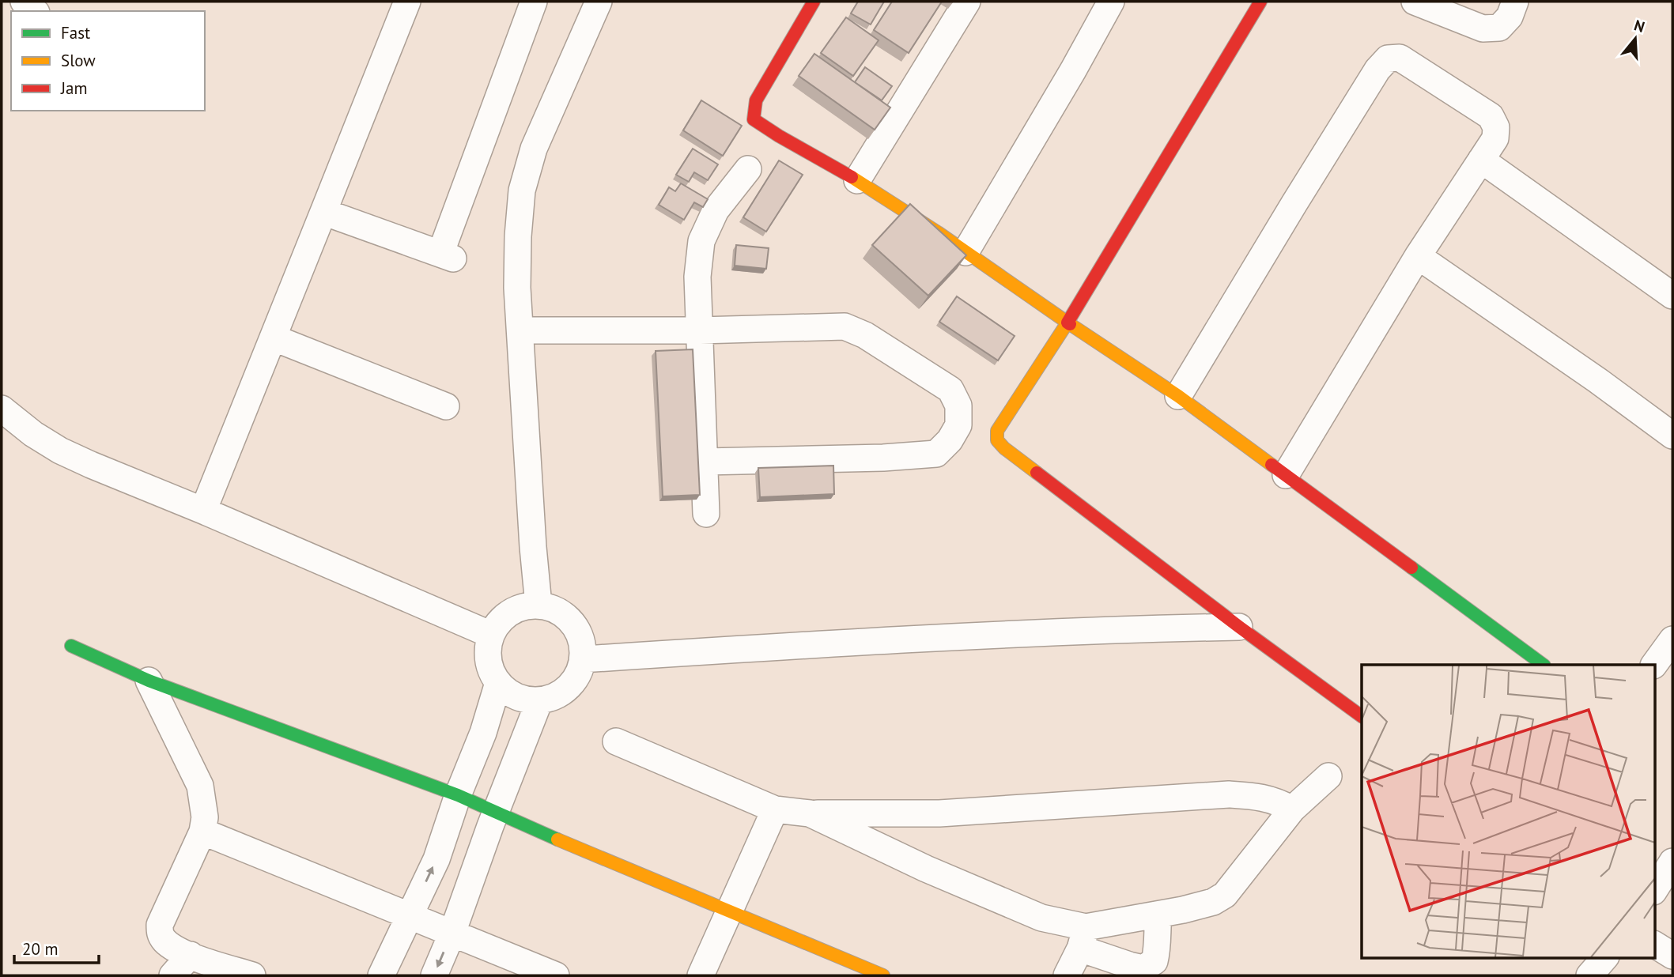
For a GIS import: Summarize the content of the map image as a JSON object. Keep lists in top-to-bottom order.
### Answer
{
  "legend": ["Fast", "Slow", "Jam"],
  "scale_bar": "20 m",
  "north": "top"
}
